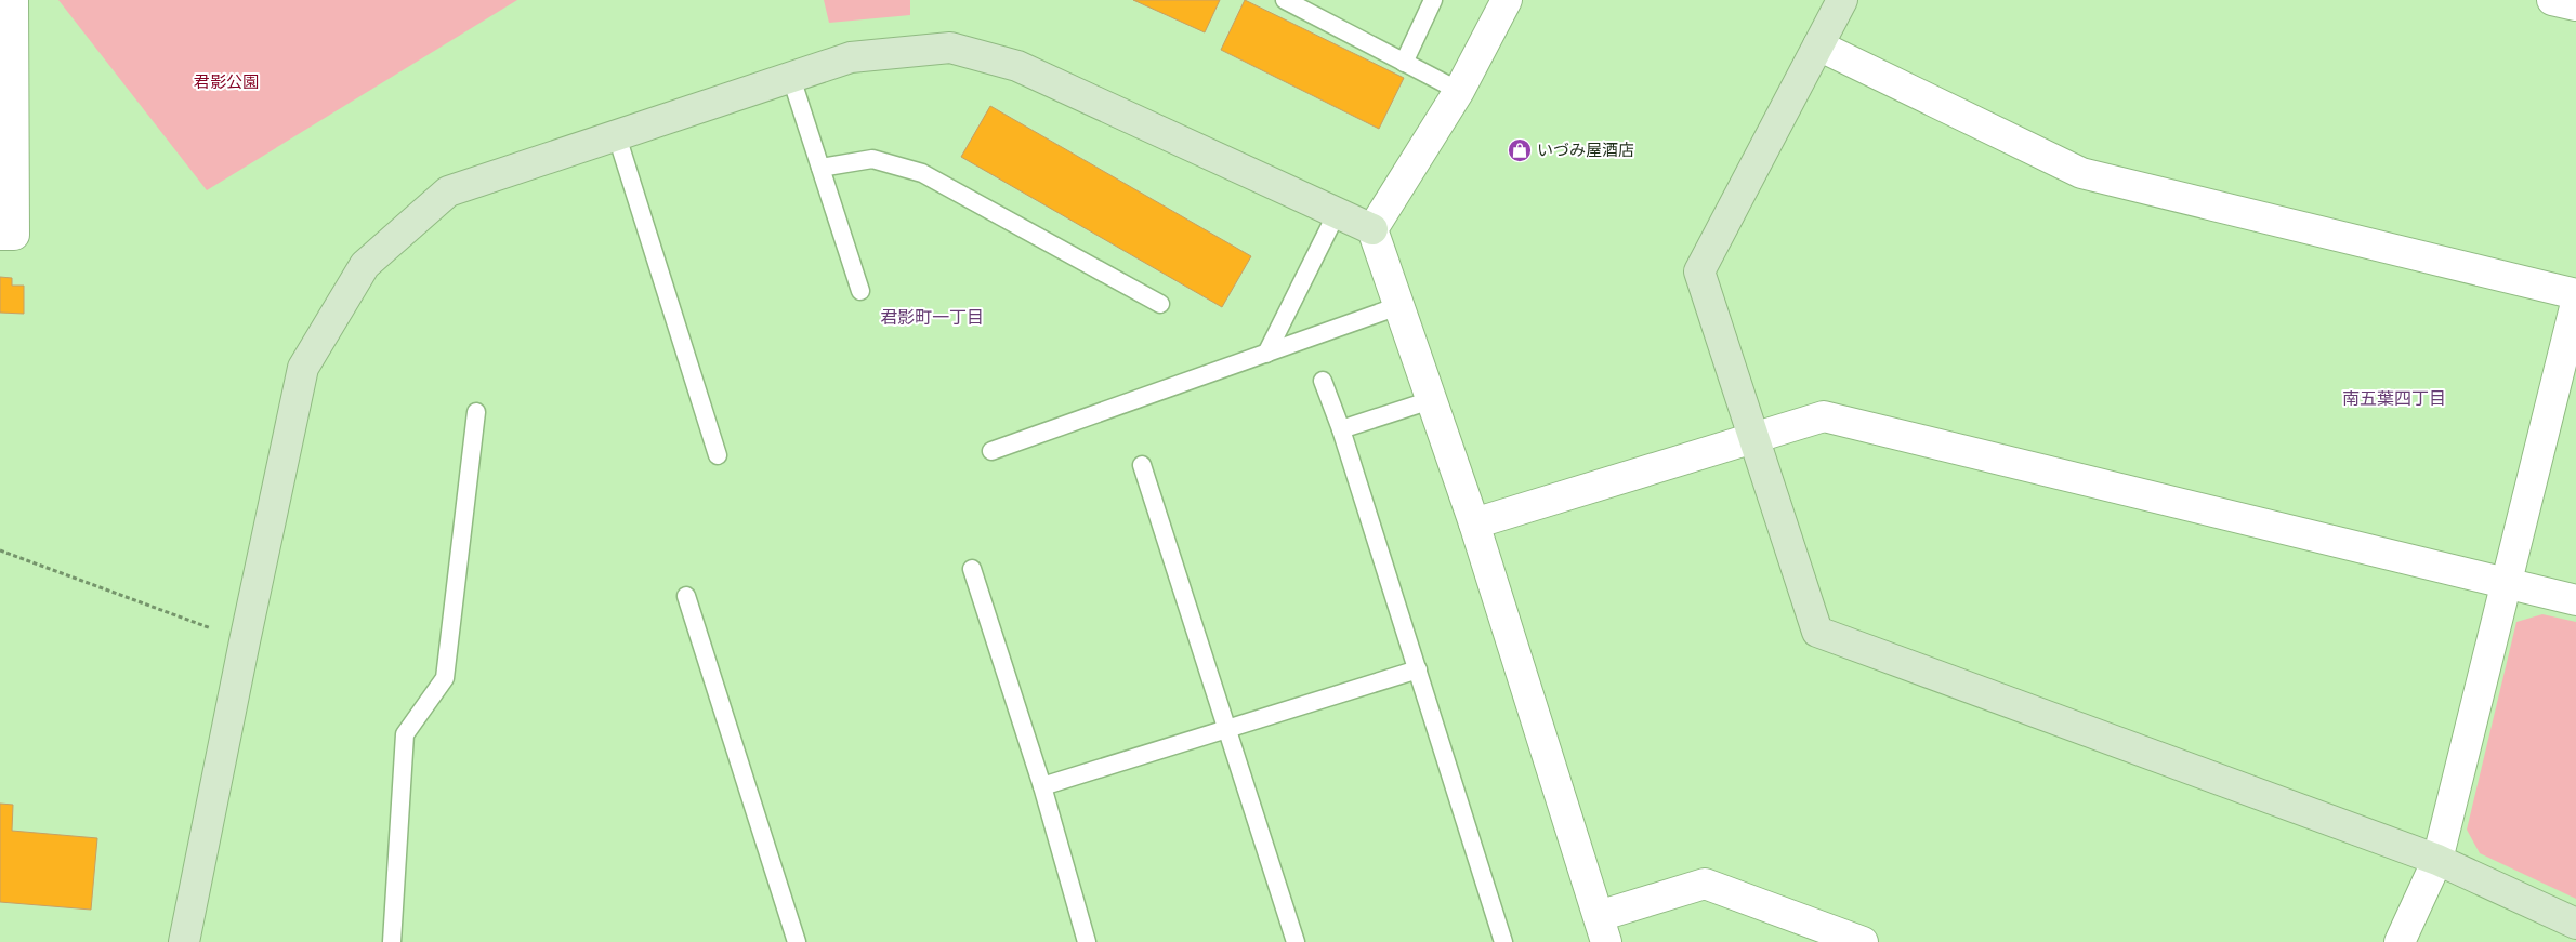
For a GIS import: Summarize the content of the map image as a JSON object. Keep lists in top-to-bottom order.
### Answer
{
  "districts": ["君影町一丁目", "南五葉四丁目"],
  "parks": ["君影公園"],
  "places": {
    "shop": ["いづみ屋酒店"]
  }
}
